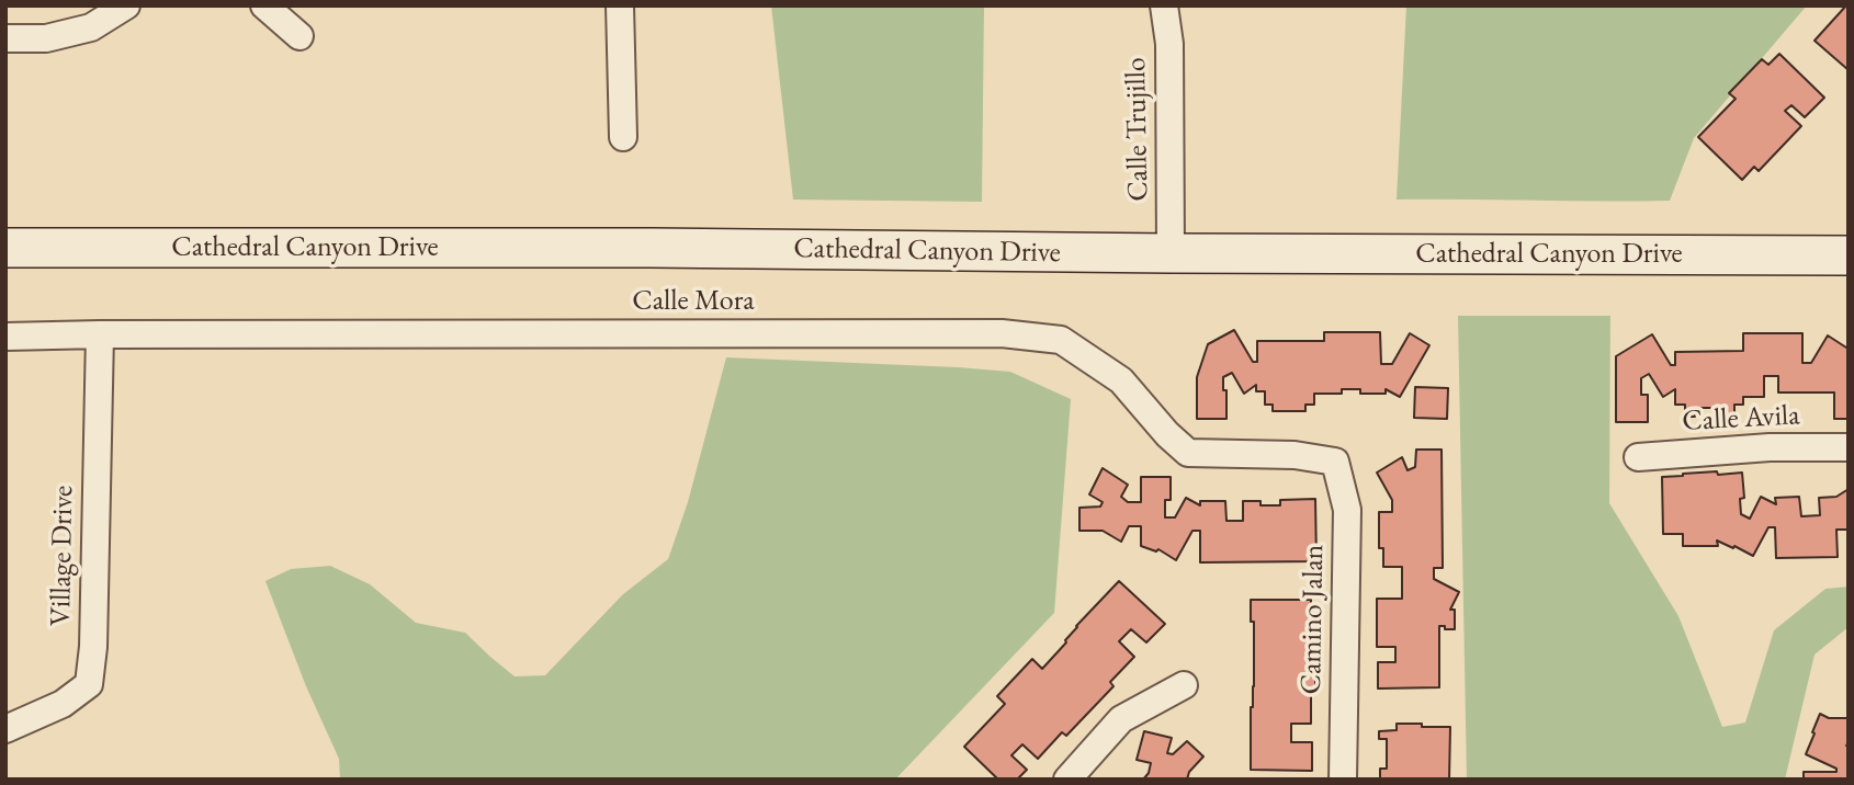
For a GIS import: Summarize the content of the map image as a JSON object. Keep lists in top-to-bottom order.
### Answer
{
  "streets": {
    "street": [
      "Calle Trujillo",
      "Cathedral Canyon Drive",
      "Calle Mora",
      "Calle Avila",
      "Village Drive",
      "Camino Jalan"
    ]
  },
  "crossings": [
    ["Calle Trujillo", "Cathedral Canyon Drive"],
    ["Calle Mora", "Village Drive"],
    ["Calle Mora", "Camino Jalan"]
  ]
}
